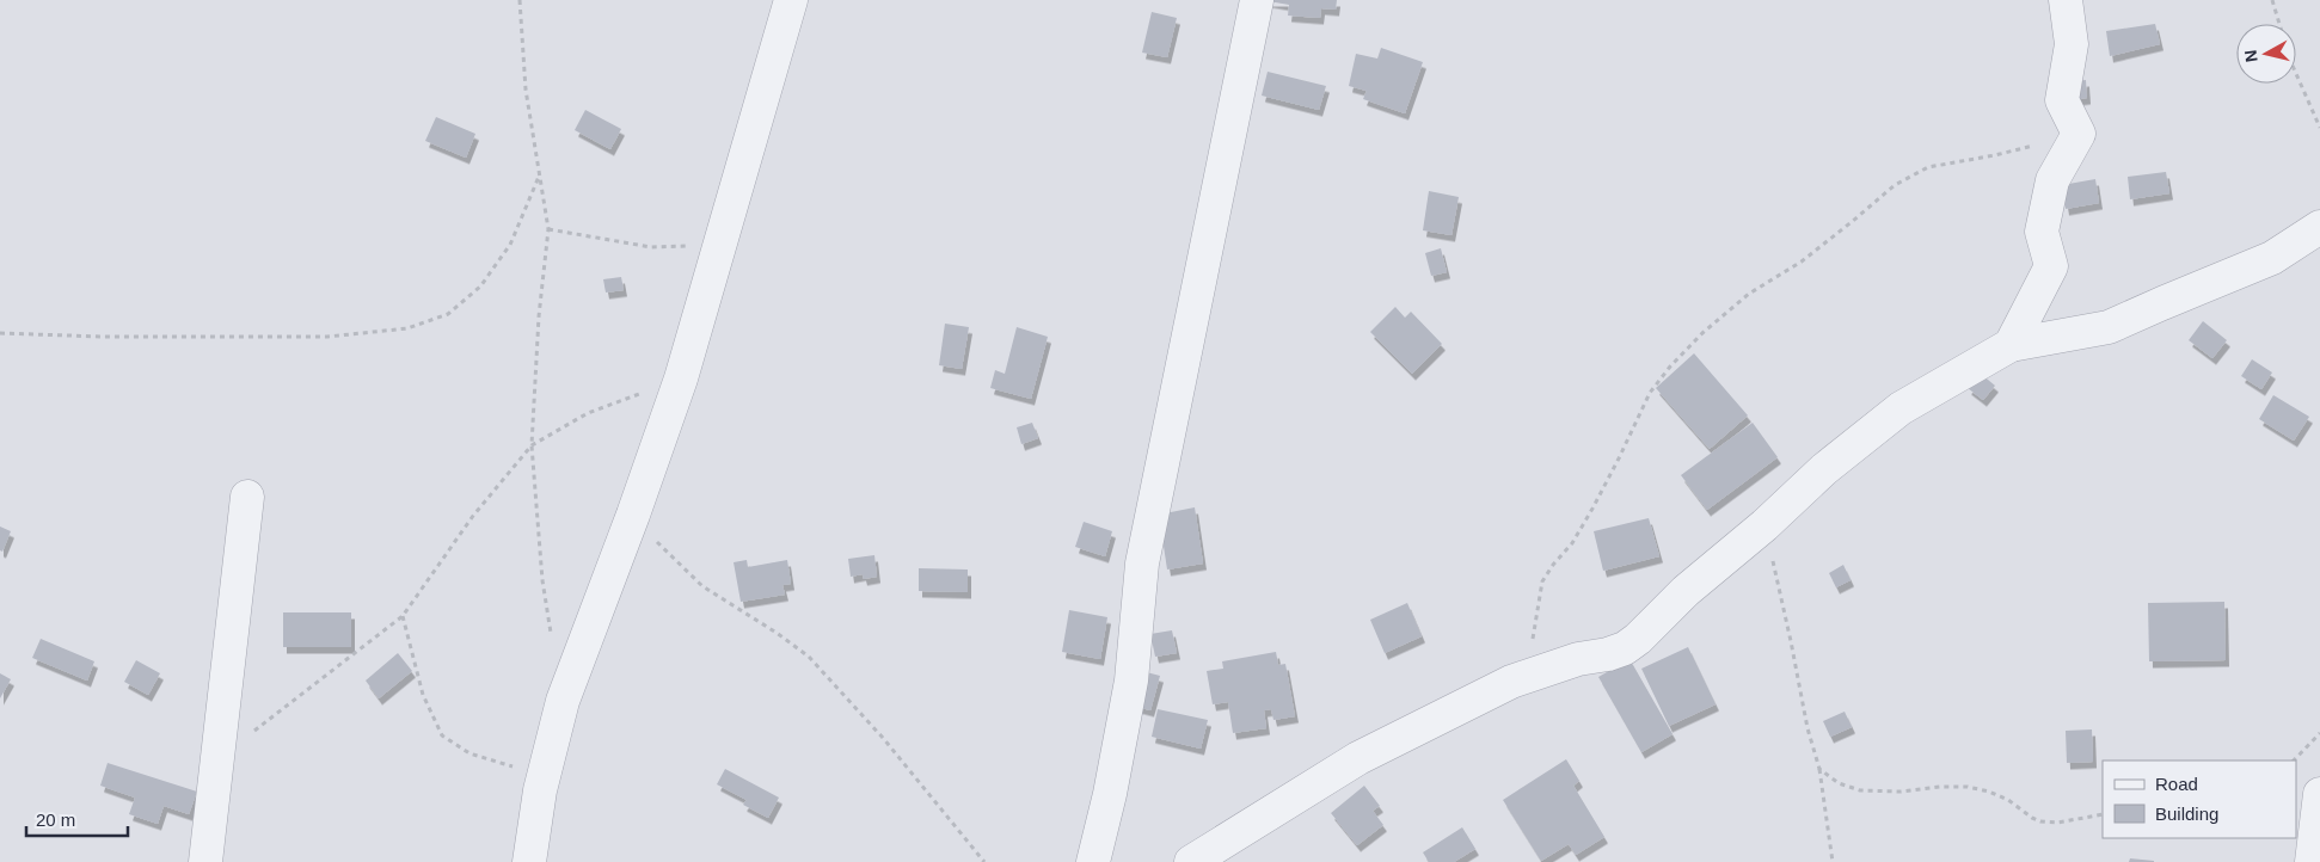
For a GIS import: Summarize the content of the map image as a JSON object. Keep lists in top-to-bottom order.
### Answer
{
  "legend": ["Road", "Building"],
  "scale_bar": "20 m",
  "north": "left"
}
